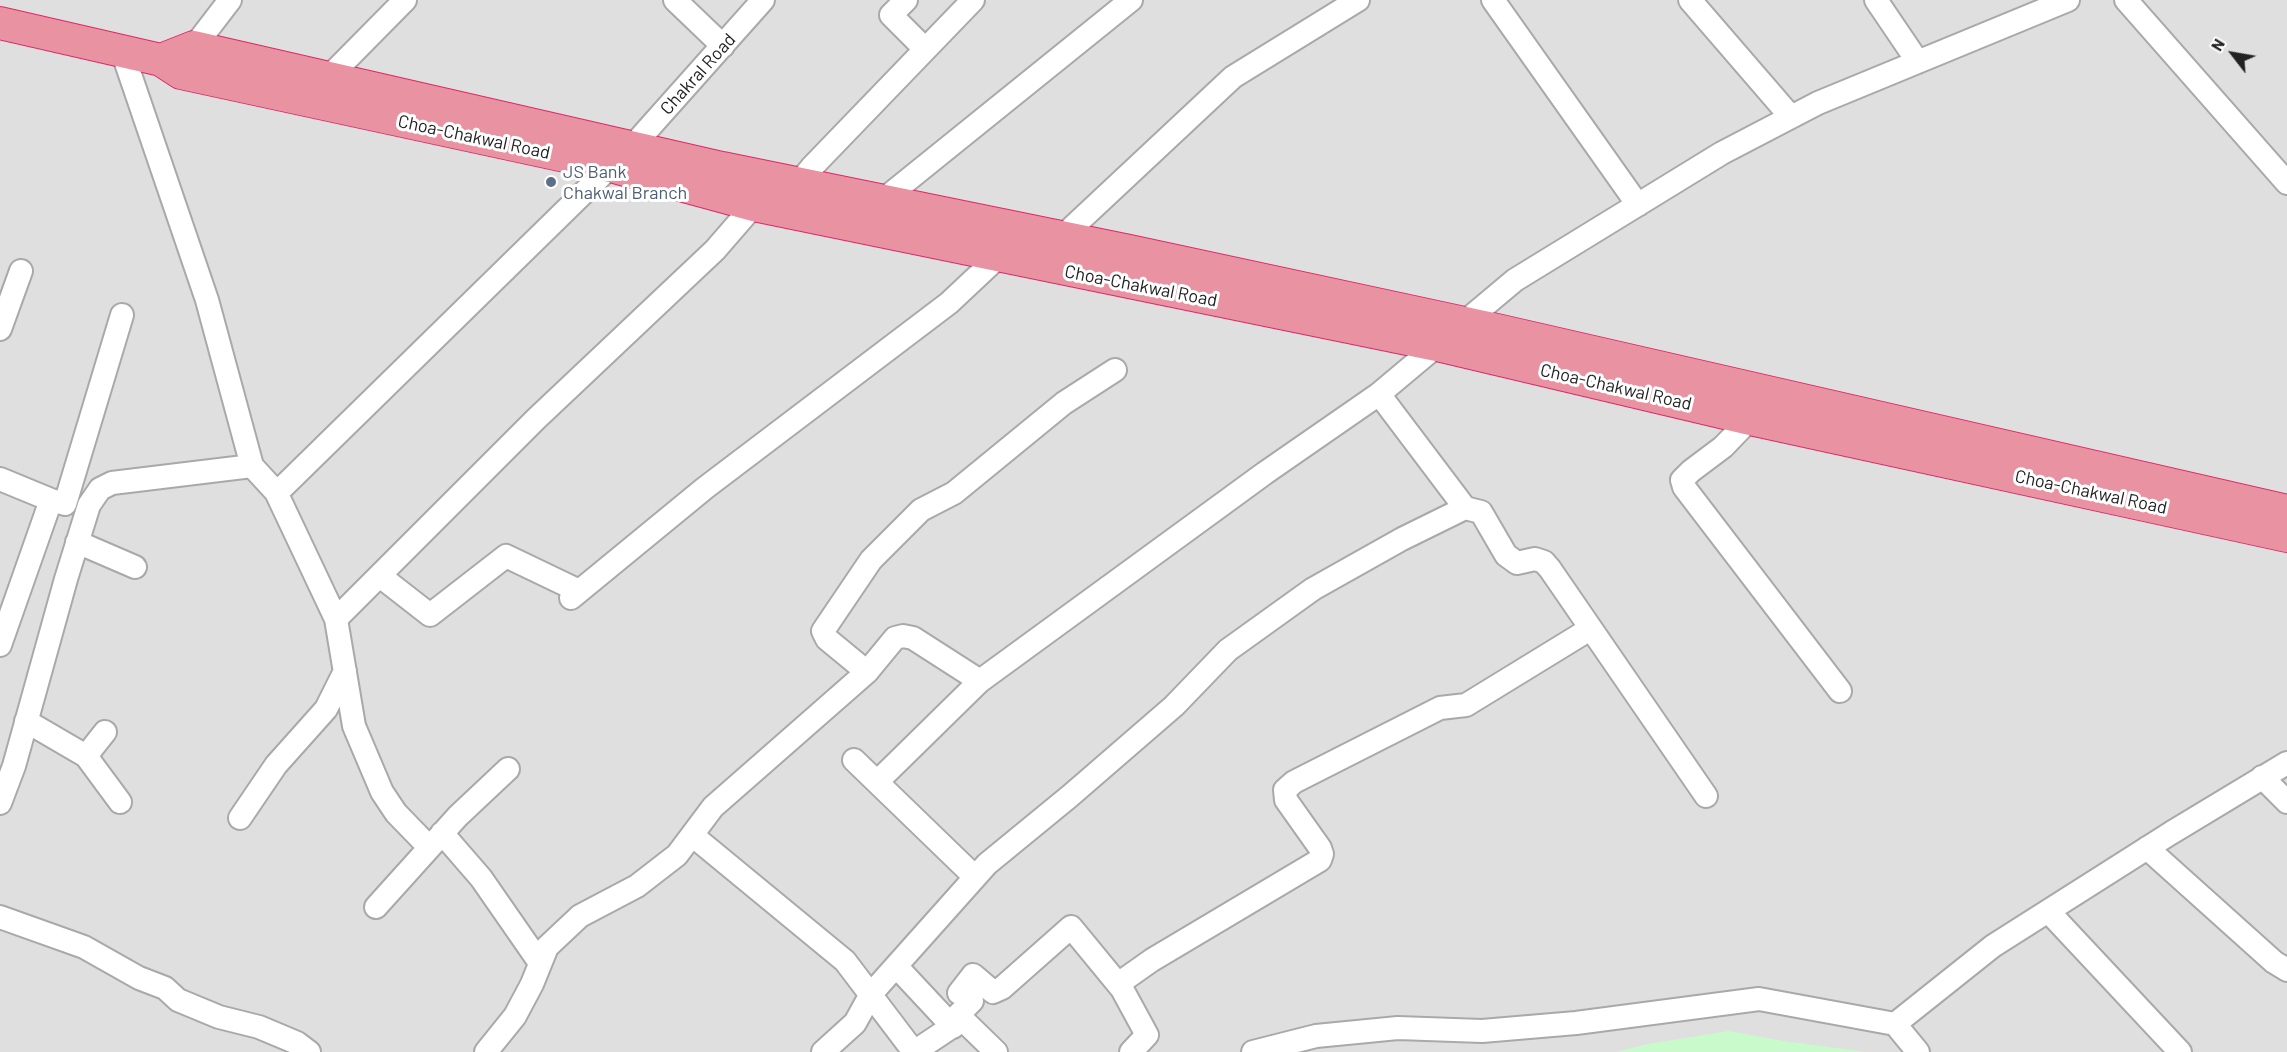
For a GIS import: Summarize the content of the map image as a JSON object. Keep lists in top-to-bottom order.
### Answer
{
  "streets": {
    "highway": ["Choa-Chakwal Road"],
    "street": ["Chakral Road"]
  },
  "crossings": [
    ["Chakral Road", "Choa-Chakwal Road"]
  ],
  "places": ["JS Bank Chakwal Branch"],
  "north": "top left"
}
